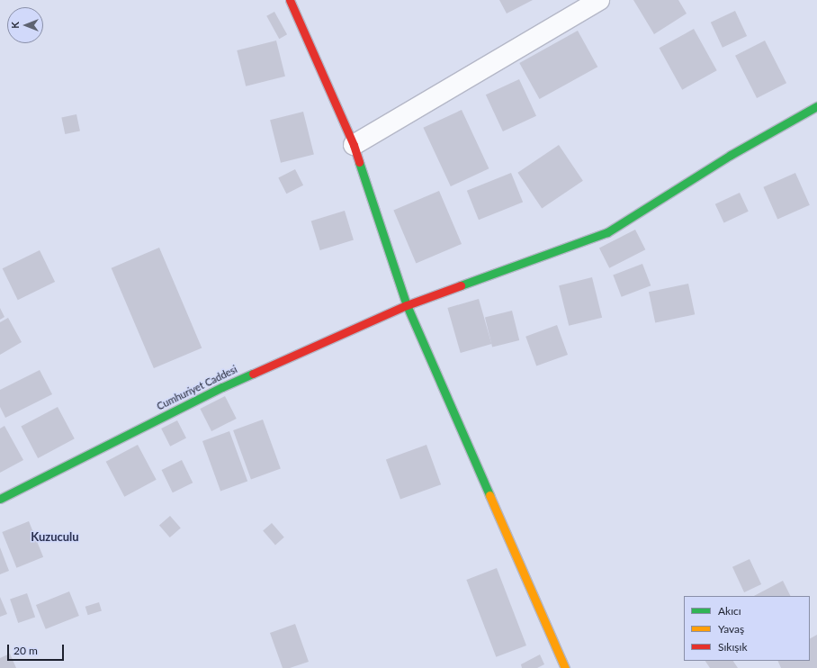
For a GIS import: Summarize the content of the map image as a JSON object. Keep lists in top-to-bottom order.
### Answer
{
  "streets": {
    "street": ["Cumhuriyet Caddesi"]
  },
  "districts": ["Kuzuculu"],
  "legend": ["Akıcı", "Yavaş", "Sıkışık"],
  "scale_bar": "20 m",
  "north": "left"
}
